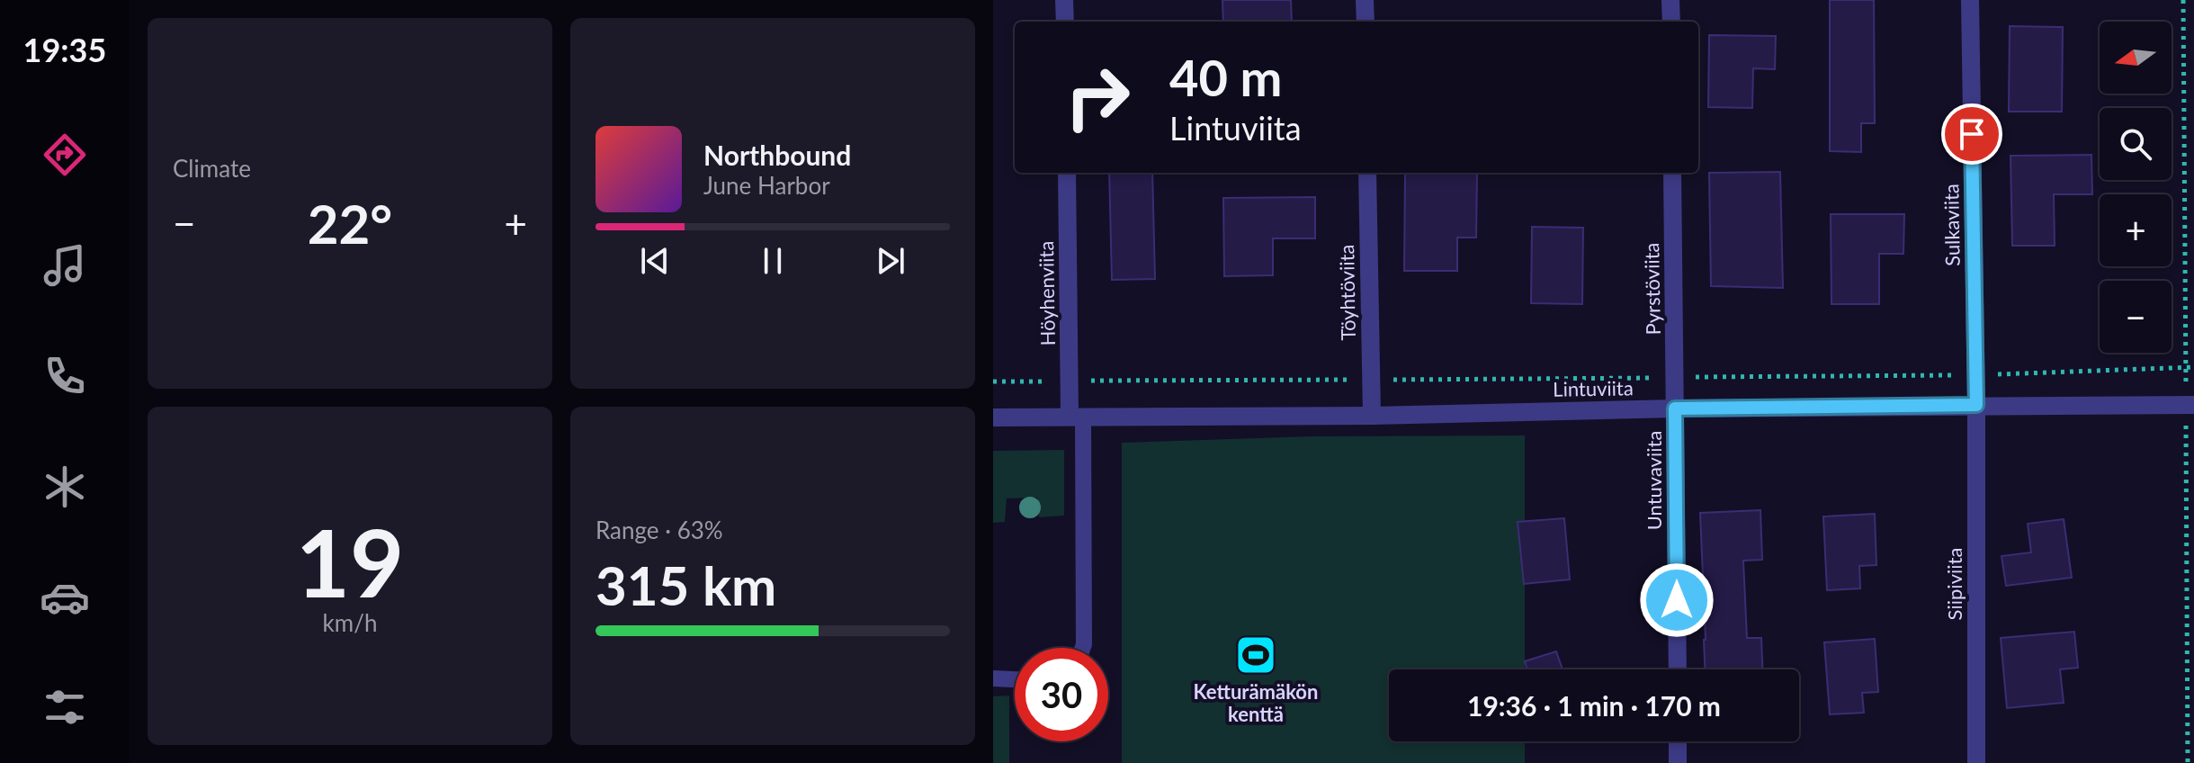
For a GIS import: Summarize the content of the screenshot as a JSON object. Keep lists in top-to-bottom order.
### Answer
{
  "streets": {
    "street": [
      "Sulkaviita",
      "Pyrstöviita",
      "Töyhtöviita",
      "Höyhenviita",
      "Lintuviita",
      "Untuvaviita",
      "Siipiviita"
    ]
  },
  "crossings": [
    ["Sulkaviita", "Lintuviita"],
    ["Sulkaviita", "Siipiviita"],
    ["Pyrstöviita", "Lintuviita"],
    ["Pyrstöviita", "Untuvaviita"],
    ["Töyhtöviita", "Lintuviita"],
    ["Höyhenviita", "Lintuviita"],
    ["Lintuviita", "Untuvaviita"],
    ["Lintuviita", "Siipiviita"]
  ],
  "places": {
    "sports": ["Ketturämäkön kenttä"]
  },
  "north": "left",
  "page": {
    "tabs": "19:35",
    "tile": [
      "Climate",
      ["19", "km/h"],
      ["Range · 63%", "315 km"]
    ],
    "map_buttons": ["+", "−"],
    "turn": ["40 m", "Lintuviita"],
    "song": ["Northbound", "June Harbor"],
    "heat": ["−", "22°", "+"],
    "limit": "30",
    "trip": "19:36 · 1 min · 170 m"
  }
}
